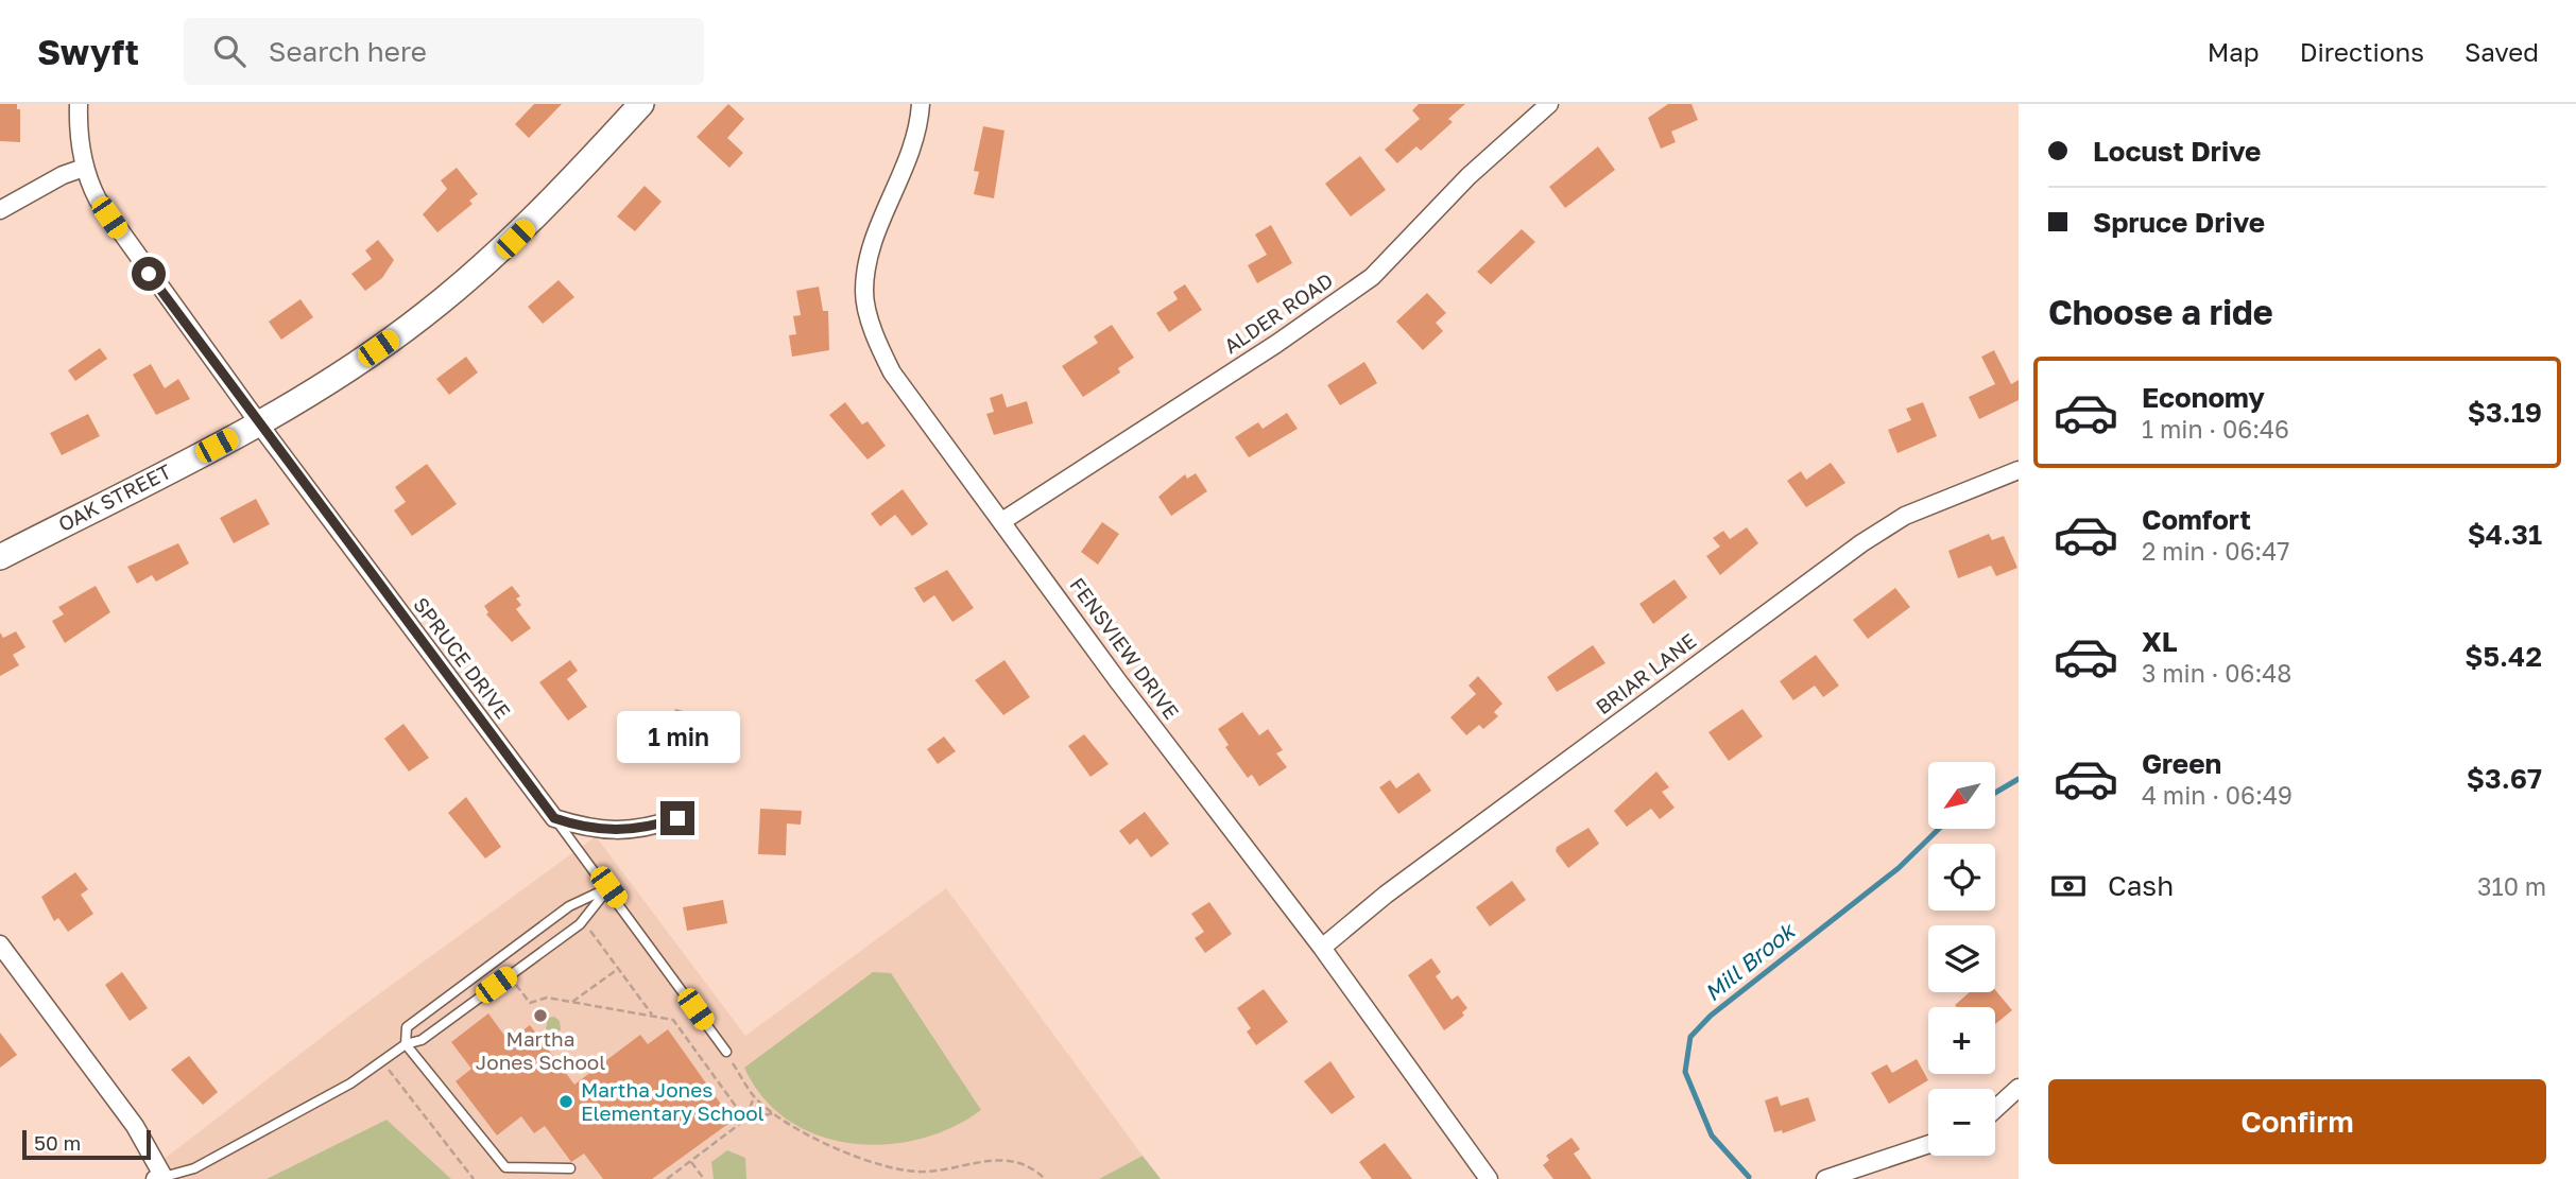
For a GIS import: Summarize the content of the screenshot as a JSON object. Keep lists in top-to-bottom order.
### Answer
{
  "streets": {
    "street": [
      "ALDER ROAD",
      "OAK STREET",
      "FENSVIEW DRIVE",
      "SPRUCE DRIVE",
      "BRIAR LANE"
    ]
  },
  "crossings": [
    ["ALDER ROAD", "FENSVIEW DRIVE"],
    ["OAK STREET", "SPRUCE DRIVE"],
    ["FENSVIEW DRIVE", "BRIAR LANE"]
  ],
  "water": ["Mill Brook"],
  "places": ["Martha Jones School", "Martha Jones Elementary School"],
  "scale_bar": "50 m",
  "north": "bottom left",
  "page": {
    "header": "Swyft",
    "search": "Search here",
    "nav": ["Map", "Directions", "Saved"],
    "banner": ["Locust Drive", "Spruce Drive"],
    "heading": "Choose a ride",
    "list": [
      {
        "name": "Economy",
        "note": "1 min · 06:46",
        "value": "$3.19"
      },
      {
        "name": "Comfort",
        "note": "2 min · 06:47",
        "value": "$4.31"
      },
      {
        "name": "XL",
        "note": "3 min · 06:48",
        "value": "$5.42"
      },
      {
        "name": "Green",
        "note": "4 min · 06:49",
        "value": "$3.67"
      }
    ],
    "bubble": "1 min",
    "map_buttons": ["+", "−"],
    "pay": ["Cash", "310 m"],
    "buttons": "Confirm",
    "scale": "50 m"
  }
}
